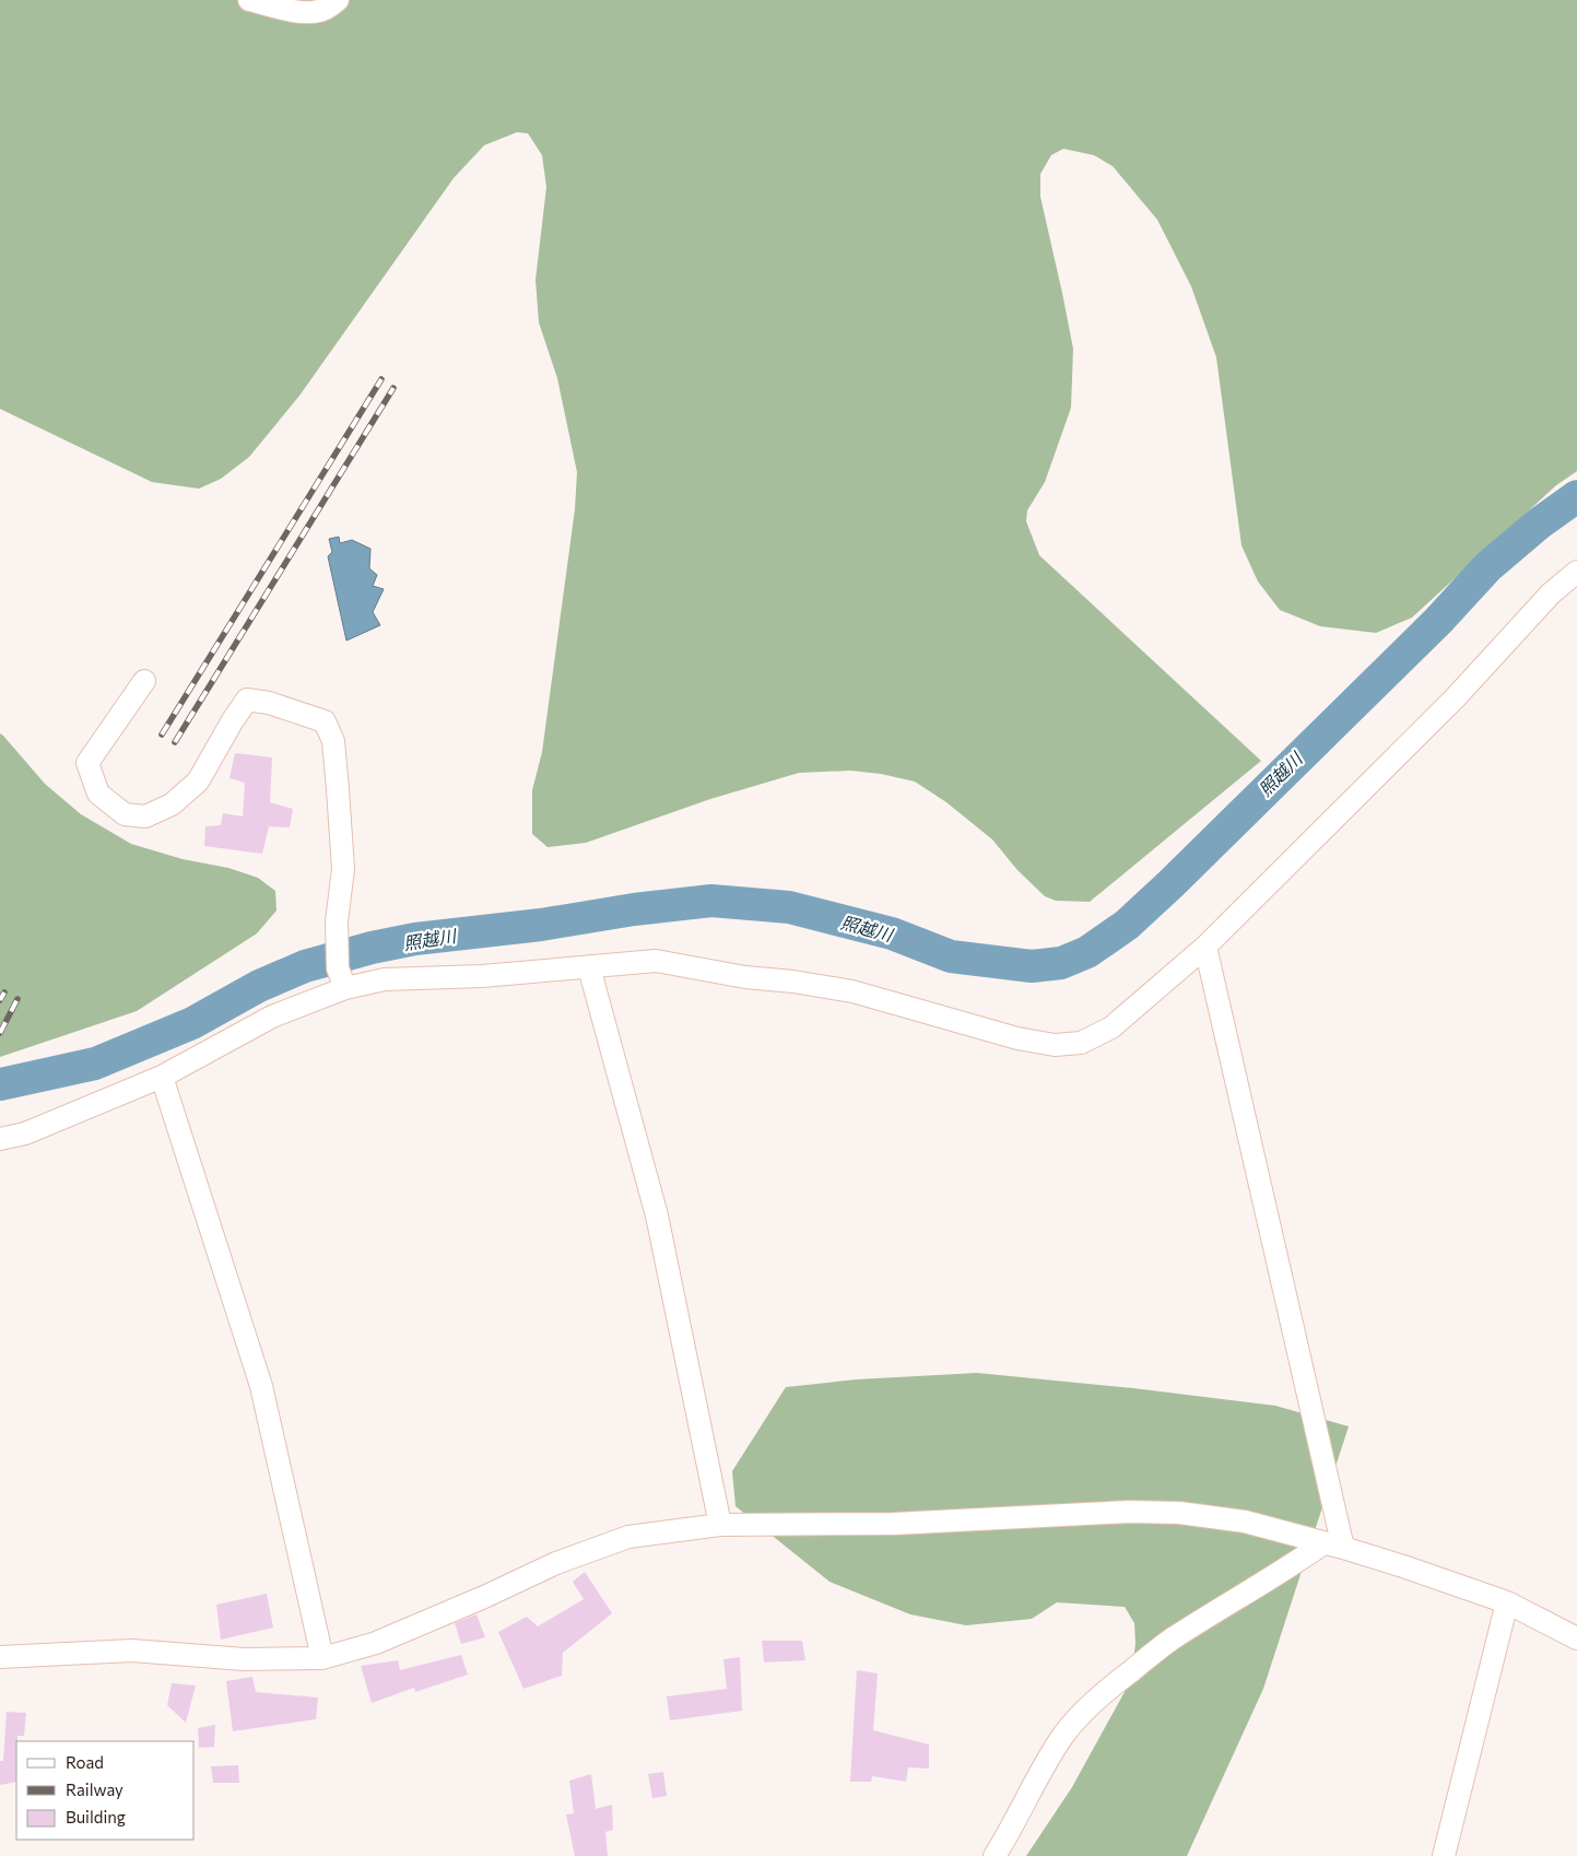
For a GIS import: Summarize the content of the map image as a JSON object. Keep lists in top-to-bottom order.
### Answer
{
  "water": ["照越川"],
  "legend": ["Road", "Railway", "Building"]
}
